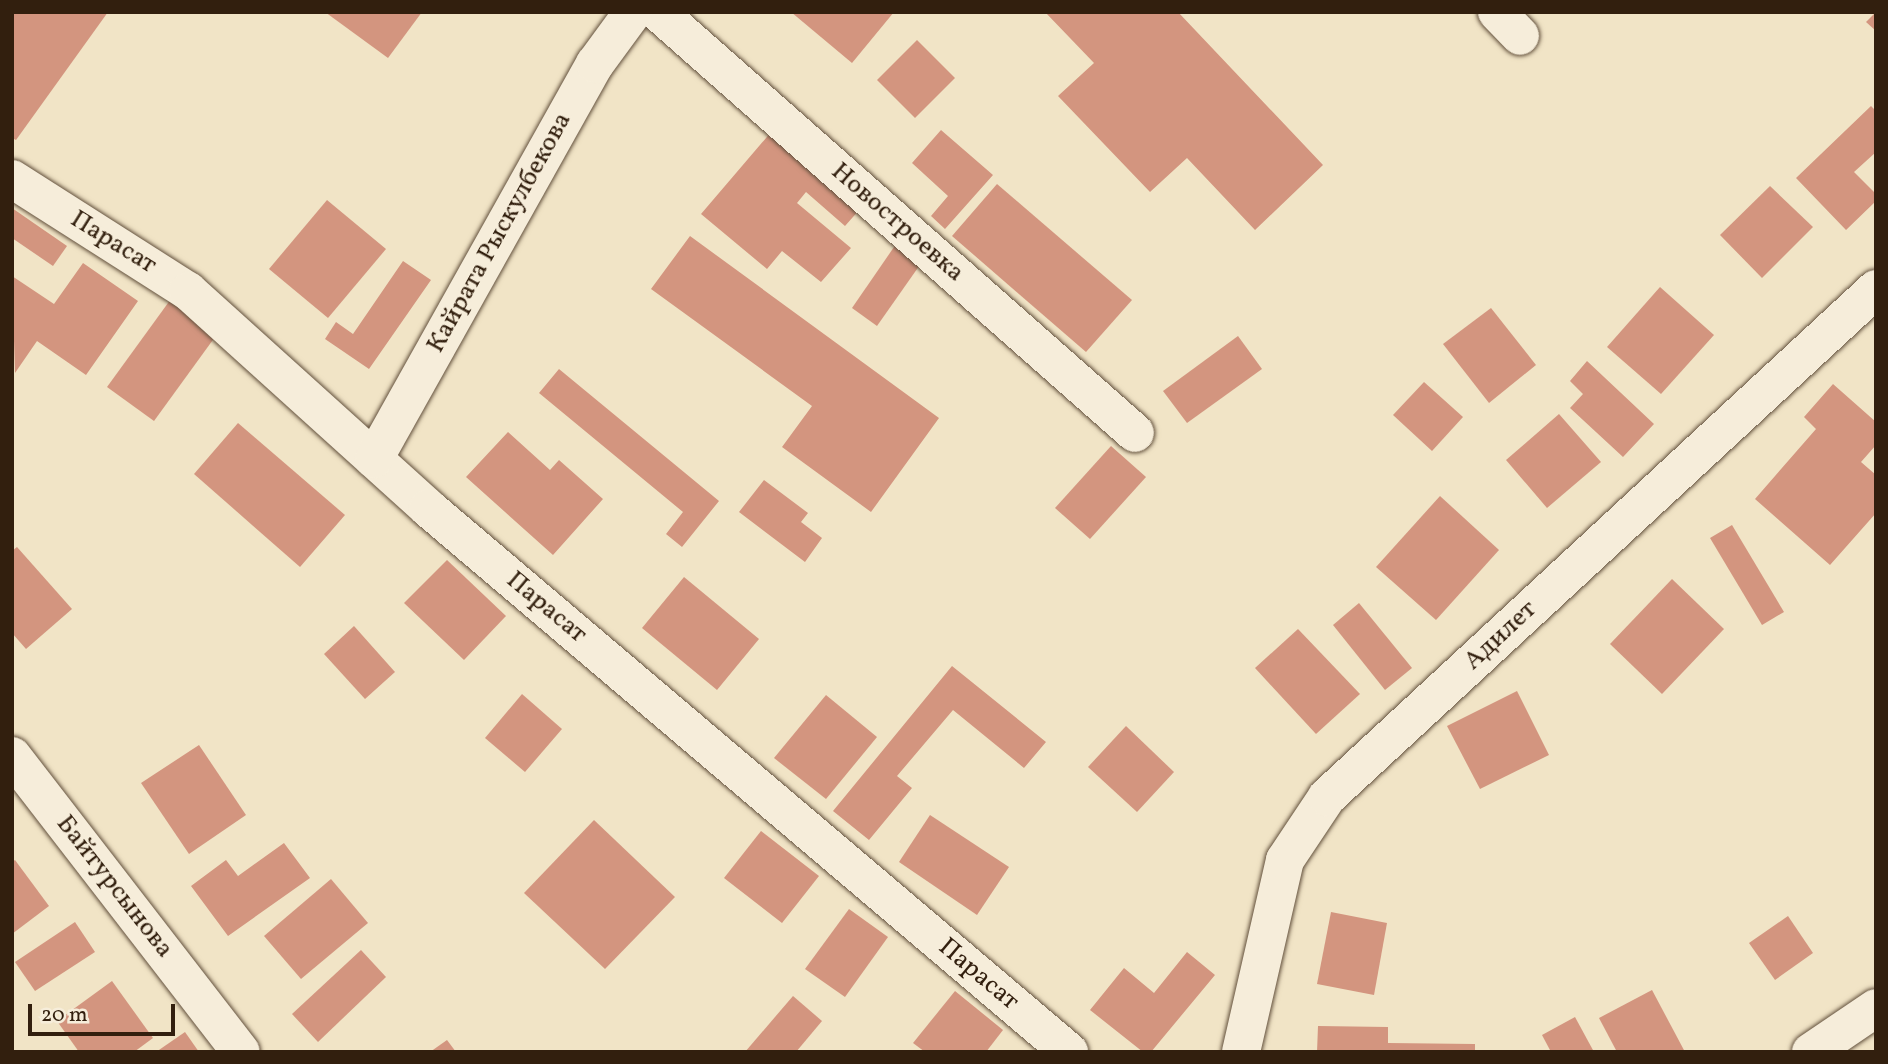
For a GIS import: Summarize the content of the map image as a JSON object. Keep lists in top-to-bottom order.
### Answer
{
  "streets": {
    "street": [
      "Новостроевка",
      "Кайрата Рыскулбекова",
      "Парасат",
      "Адилет",
      "Байтурсынова"
    ]
  },
  "crossings": [
    ["Кайрата Рыскулбекова", "Парасат"]
  ],
  "scale_bar": "20 m"
}
